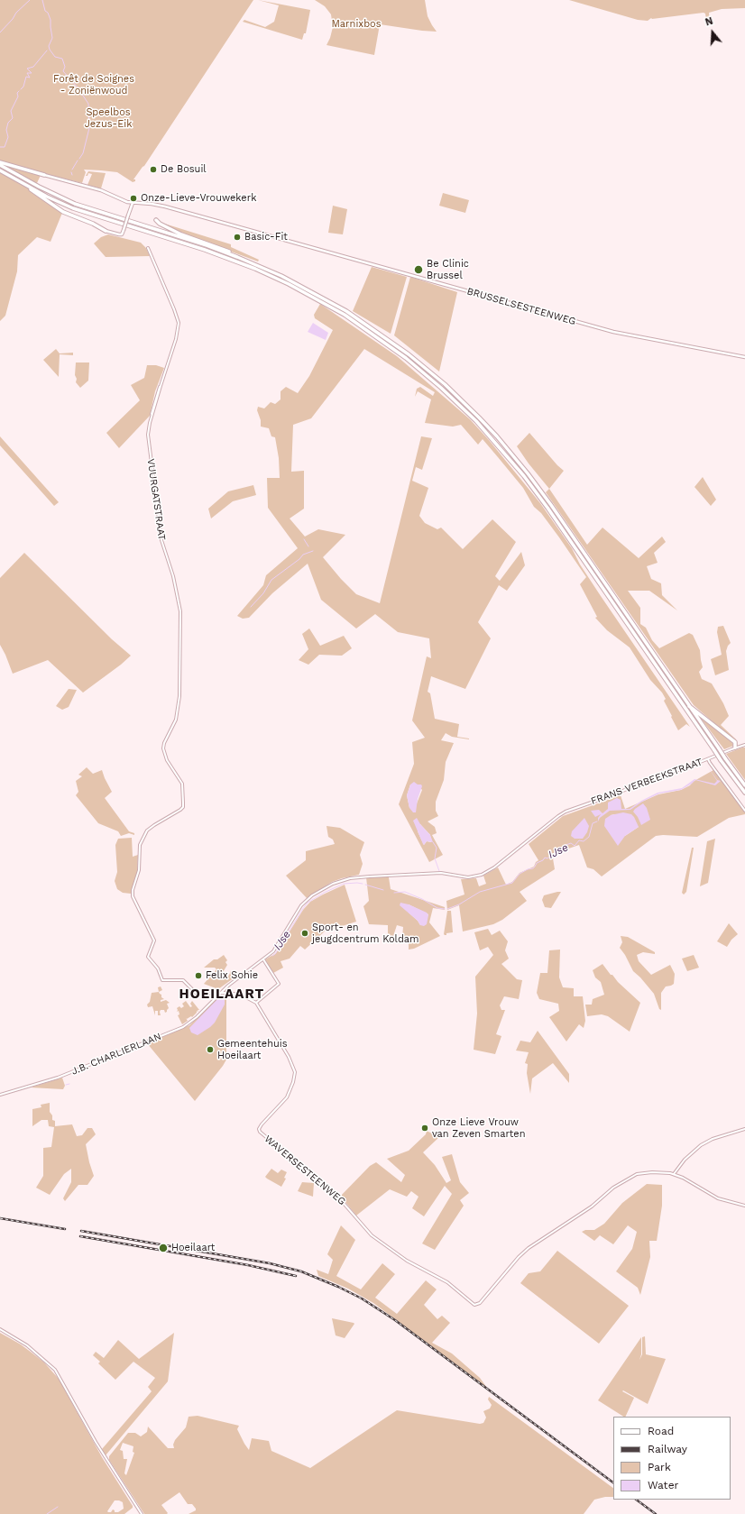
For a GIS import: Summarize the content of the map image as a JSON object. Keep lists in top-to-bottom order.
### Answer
{
  "streets": {
    "main road": ["BRUSSELSESTEENWEG"],
    "street": [
      "VUURGATSTRAAT",
      "FRANS VERBEEKSTRAAT",
      "J.B. CHARLIERLAAN",
      "WAVERSESTEENWEG"
    ]
  },
  "crossings": [
    ["VUURGATSTRAAT", "J.B. CHARLIERLAAN"],
    ["FRANS VERBEEKSTRAAT", "J.B. CHARLIERLAAN"]
  ],
  "districts": ["HOEILAART"],
  "water": ["IJse"],
  "parks": ["Marnixbos", "Forêt de Soignes - Zoniënwoud", "Speelbos Jezus-Eik"],
  "places": [
    "De Bosuil",
    "Onze-Lieve-Vrouwekerk",
    "Basic-Fit",
    "Be Clinic Brussel",
    "Sport- en jeugdcentrum Koldam",
    "Felix Sohie",
    "Gemeentehuis Hoeilaart",
    "Onze Lieve Vrouw van Zeven Smarten",
    "Hoeilaart"
  ],
  "legend": [
    "Road",
    "Railway",
    "Park",
    "Water"
  ],
  "north": "top"
}
